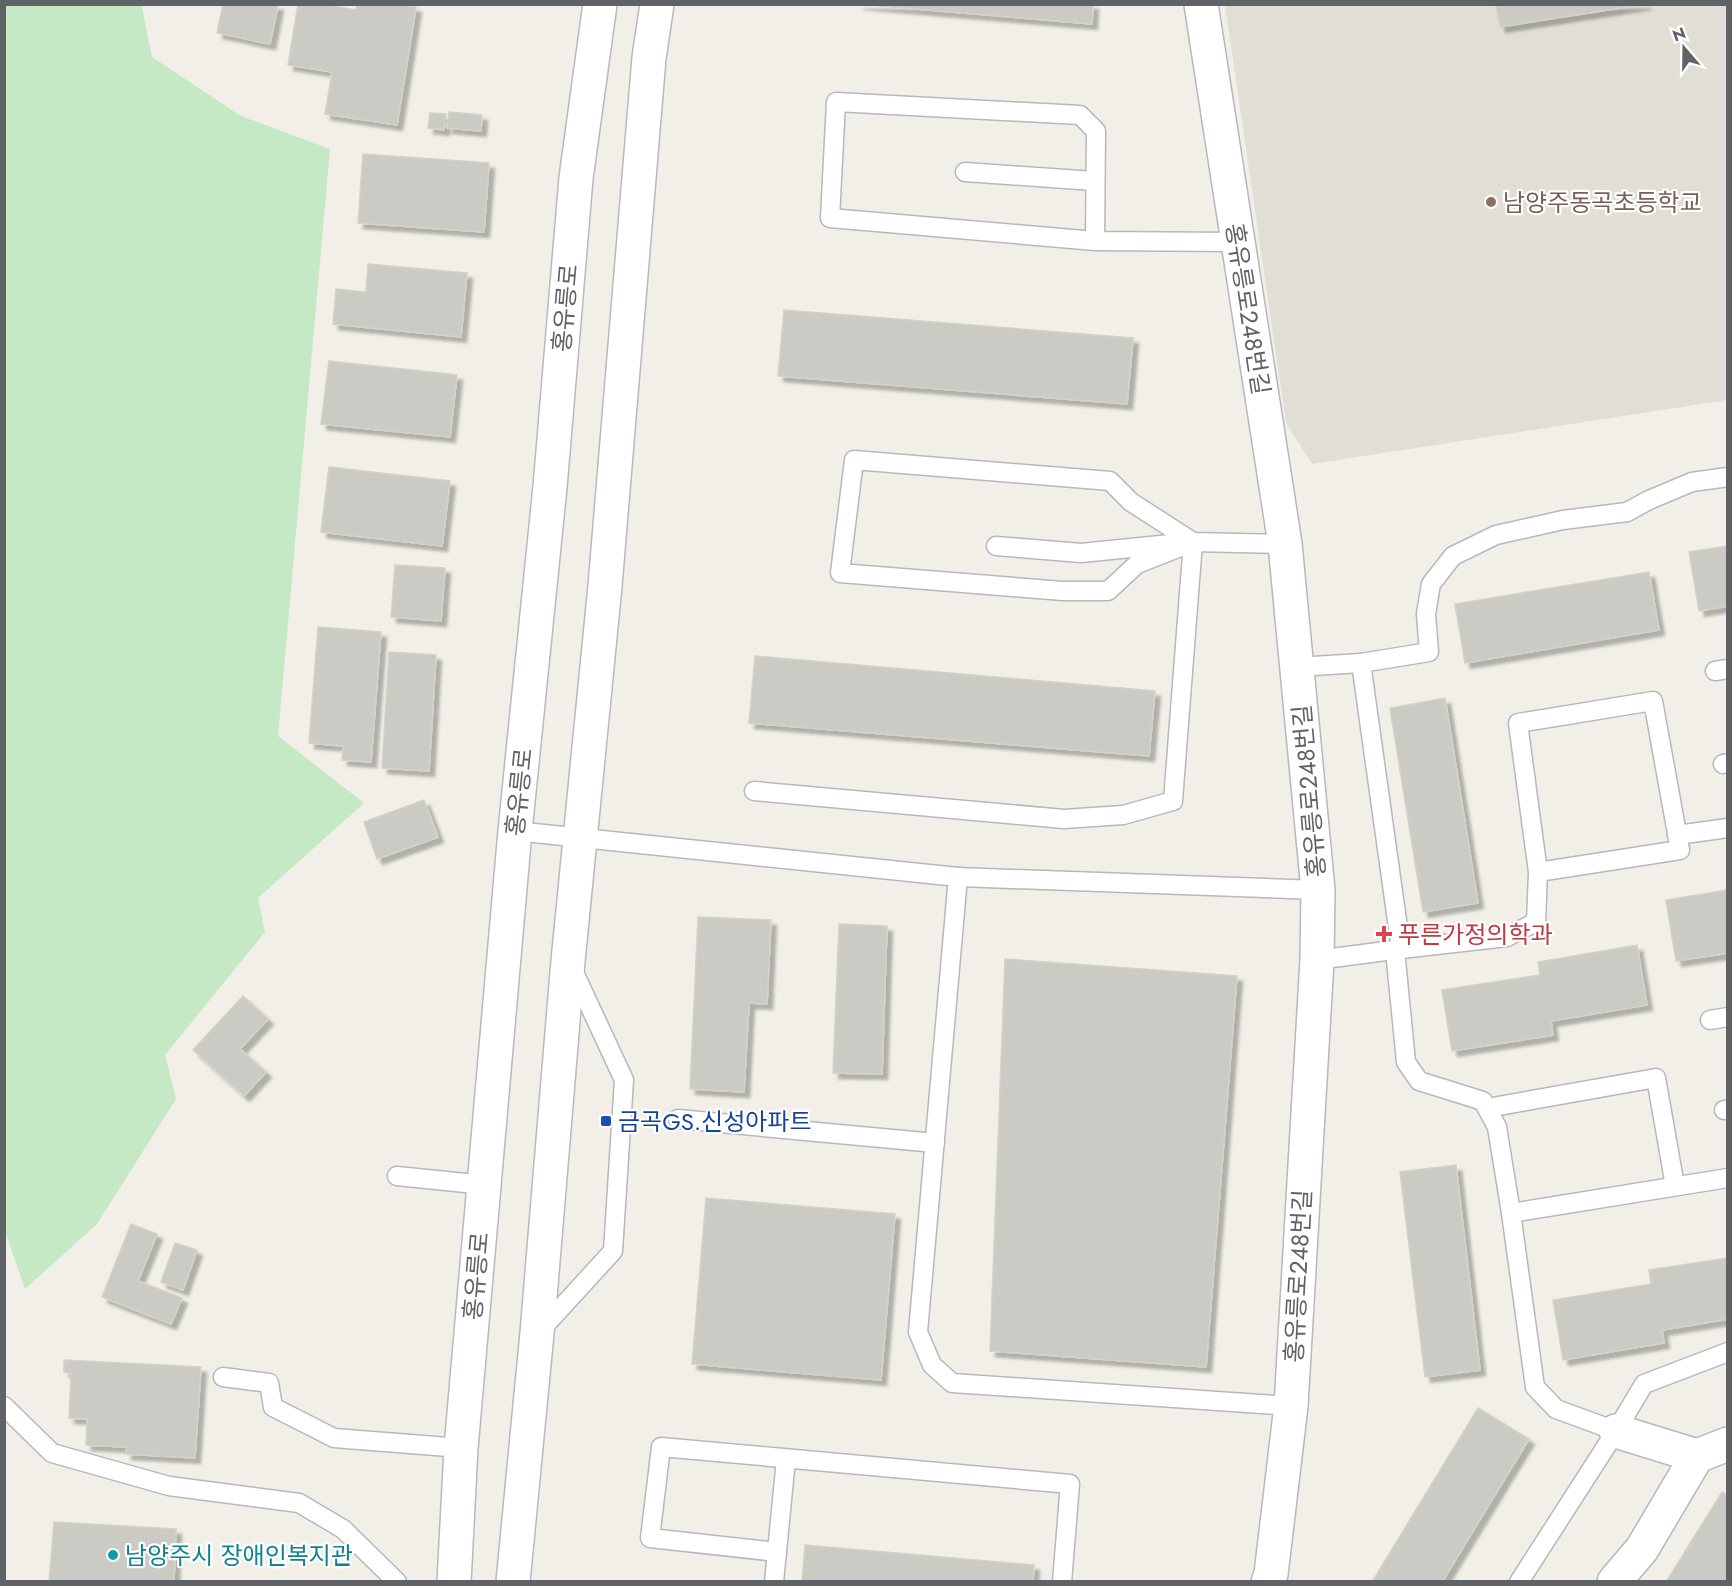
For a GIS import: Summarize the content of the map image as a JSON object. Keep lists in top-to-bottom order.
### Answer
{
  "streets": {
    "street": ["홍유릉로", "홍유릉로248번길"]
  },
  "places": {
    "other": ["남양주동곡초등학교", "남양주시 장애인복지관"],
    "health": ["푸른가정의학과"],
    "transit": ["금곡GS.신성아파트"]
  },
  "north": "top"
}
